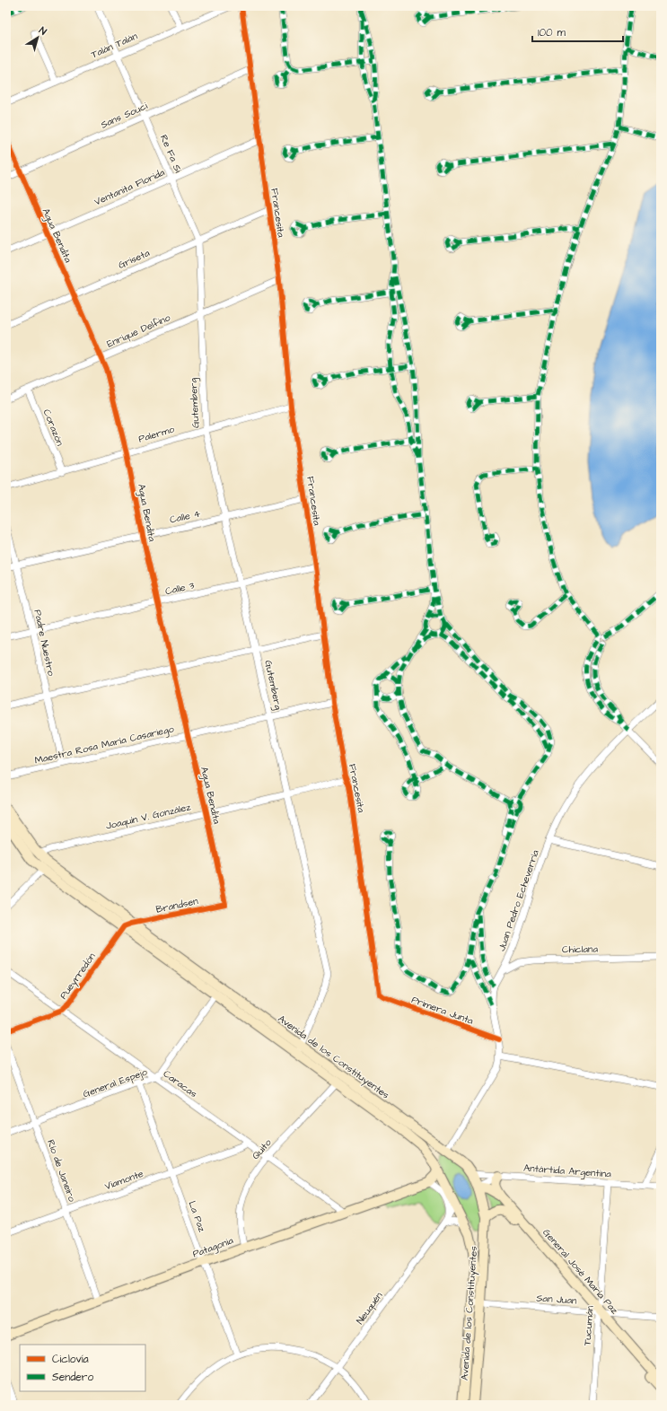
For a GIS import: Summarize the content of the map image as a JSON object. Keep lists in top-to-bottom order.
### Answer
{
  "streets": {
    "main road": ["Avenida de los Constituyentes", "Patagonia", "General José María Paz"],
    "street": [
      "Talán Talán",
      "Sans Souci",
      "Re Fa Si",
      "Ventanita Florida",
      "Francesita",
      "Agua Bendita",
      "Griseta",
      "Enrique Delfino",
      "Gutemberg",
      "Corazón",
      "Palermo",
      "Calle 4",
      "Calle 3",
      "Padre Nuestro",
      "Maestra Rosa María Casariego",
      "Joaquín V. González",
      "Juan Pedro Echeverría",
      "Brandsen",
      "Chiclana",
      "Pueyrredón",
      "Primera Junta",
      "General Espejo",
      "Caracas",
      "Quito",
      "Río de Janeiro",
      "Antártida Argentina",
      "Viamonte",
      "La Paz",
      "San Juan",
      "Neuquén",
      "Tucumán"
    ]
  },
  "crossings": [
    ["Talán Talán", "Re Fa Si"],
    ["Sans Souci", "Re Fa Si"],
    ["Sans Souci", "Francesita"],
    ["Sans Souci", "Agua Bendita"],
    ["Re Fa Si", "Ventanita Florida"],
    ["Re Fa Si", "Griseta"],
    ["Re Fa Si", "Enrique Delfino"],
    ["Re Fa Si", "Gutemberg"],
    ["Ventanita Florida", "Francesita"],
    ["Ventanita Florida", "Agua Bendita"],
    ["Francesita", "Griseta"],
    ["Francesita", "Enrique Delfino"],
    ["Francesita", "Palermo"],
    ["Francesita", "Calle 4"],
    ["Francesita", "Calle 3"],
    ["Francesita", "Maestra Rosa María Casariego"],
    ["Francesita", "Joaquín V. González"],
    ["Francesita", "Primera Junta"],
    ["Agua Bendita", "Griseta"],
    ["Agua Bendita", "Enrique Delfino"],
    ["Agua Bendita", "Palermo"],
    ["Agua Bendita", "Calle 4"],
    ["Agua Bendita", "Calle 3"],
    ["Agua Bendita", "Maestra Rosa María Casariego"],
    ["Agua Bendita", "Joaquín V. González"],
    ["Agua Bendita", "Brandsen"],
    ["Enrique Delfino", "Gutemberg"],
    ["Enrique Delfino", "Corazón"],
    ["Gutemberg", "Palermo"],
    ["Gutemberg", "Calle 4"],
    ["Gutemberg", "Calle 3"],
    ["Gutemberg", "Maestra Rosa María Casariego"],
    ["Gutemberg", "Joaquín V. González"],
    ["Gutemberg", "Avenida de los Constituyentes"],
    ["Corazón", "Palermo"],
    ["Calle 4", "Padre Nuestro"],
    ["Calle 3", "Padre Nuestro"],
    ["Padre Nuestro", "Maestra Rosa María Casariego"],
    ["Joaquín V. González", "Avenida de los Constituyentes"],
    ["Juan Pedro Echeverría", "Chiclana"],
    ["Juan Pedro Echeverría", "Primera Junta"],
    ["Juan Pedro Echeverría", "Avenida de los Constituyentes"],
    ["Brandsen", "Pueyrredón"],
    ["Brandsen", "Avenida de los Constituyentes"],
    ["Pueyrredón", "Avenida de los Constituyentes"],
    ["Pueyrredón", "Caracas"],
    ["Avenida de los Constituyentes", "General Espejo"],
    ["Avenida de los Constituyentes", "Quito"],
    ["Avenida de los Constituyentes", "Antártida Argentina"],
    ["Avenida de los Constituyentes", "General José María Paz"],
    ["Avenida de los Constituyentes", "San Juan"],
    ["Avenida de los Constituyentes", "Neuquén"],
    ["General Espejo", "Caracas"],
    ["General Espejo", "Río de Janeiro"],
    ["General Espejo", "La Paz"],
    ["Caracas", "Quito"],
    ["Caracas", "Viamonte"],
    ["Caracas", "Patagonia"],
    ["Quito", "Patagonia"],
    ["Río de Janeiro", "Viamonte"],
    ["Río de Janeiro", "Patagonia"],
    ["Antártida Argentina", "Tucumán"],
    ["Viamonte", "La Paz"],
    ["La Paz", "Patagonia"],
    ["General José María Paz", "San Juan"],
    ["General José María Paz", "Tucumán"],
    ["San Juan", "Tucumán"]
  ],
  "legend": ["Ciclovía", "Sendero"],
  "scale_bar": "100 m",
  "north": "top right"
}
